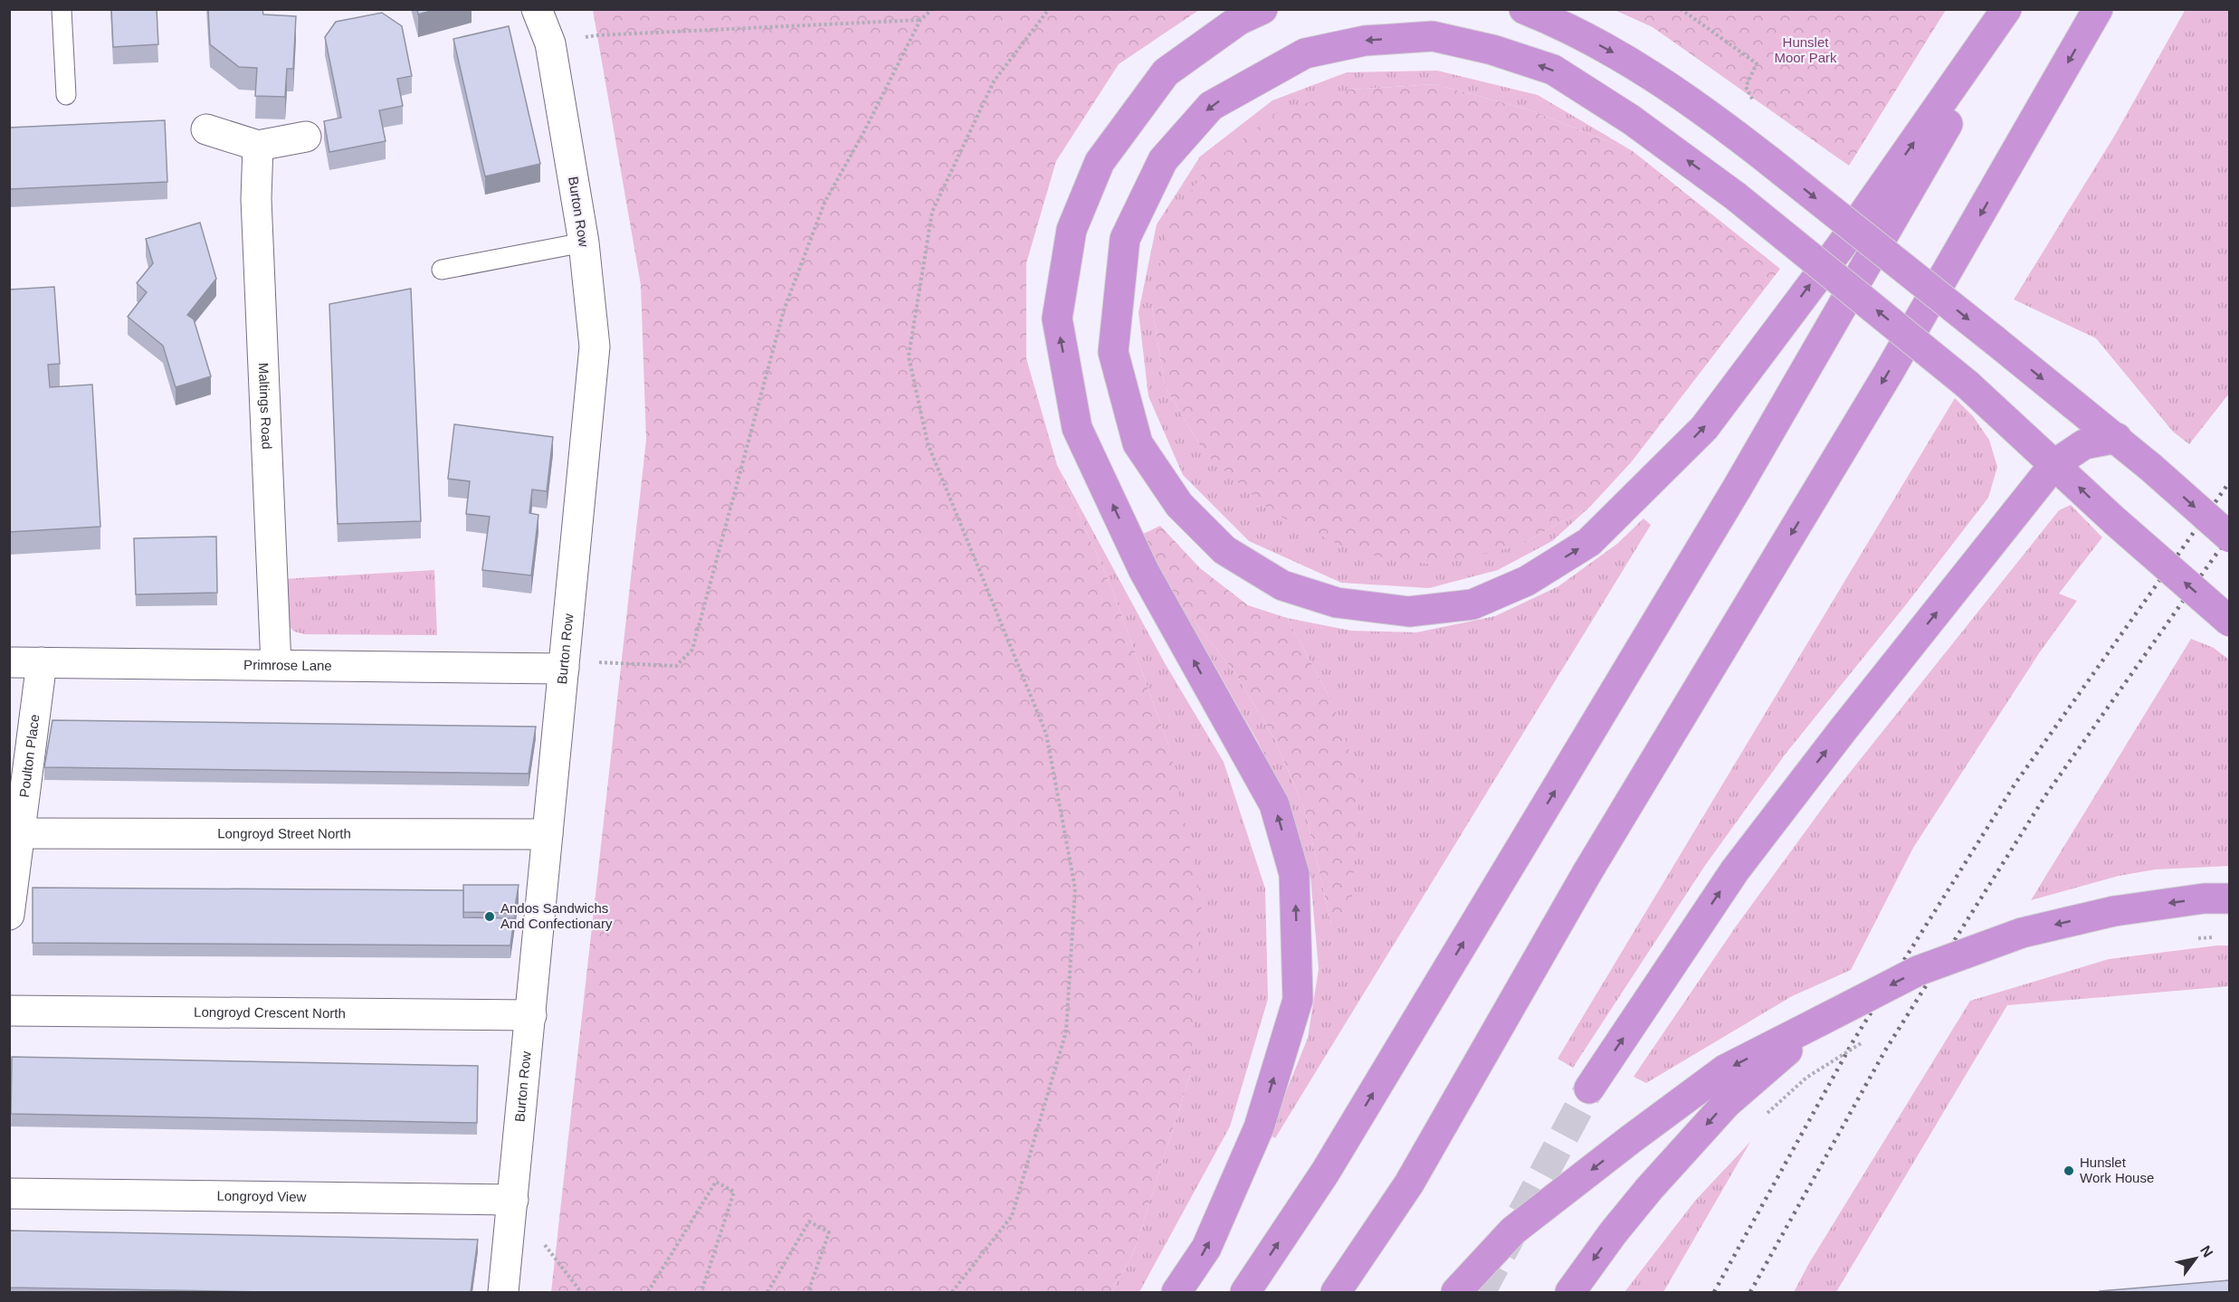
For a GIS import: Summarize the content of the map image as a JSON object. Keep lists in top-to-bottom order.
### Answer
{
  "streets": {
    "street": [
      "Burton Row",
      "Maltings Road",
      "Primrose Lane",
      "Poulton Place",
      "Longroyd Street North",
      "Longroyd Crescent North",
      "Longroyd View"
    ]
  },
  "crossings": [
    ["Burton Row", "Primrose Lane"],
    ["Burton Row", "Longroyd Street North"],
    ["Burton Row", "Longroyd Crescent North"],
    ["Burton Row", "Longroyd View"],
    ["Maltings Road", "Primrose Lane"],
    ["Primrose Lane", "Poulton Place"],
    ["Poulton Place", "Longroyd Street North"]
  ],
  "parks": ["Hunslet Moor Park"],
  "places": ["Andos Sandwichs And Confectionary", "Hunslet Work House"],
  "north": "top right"
}
